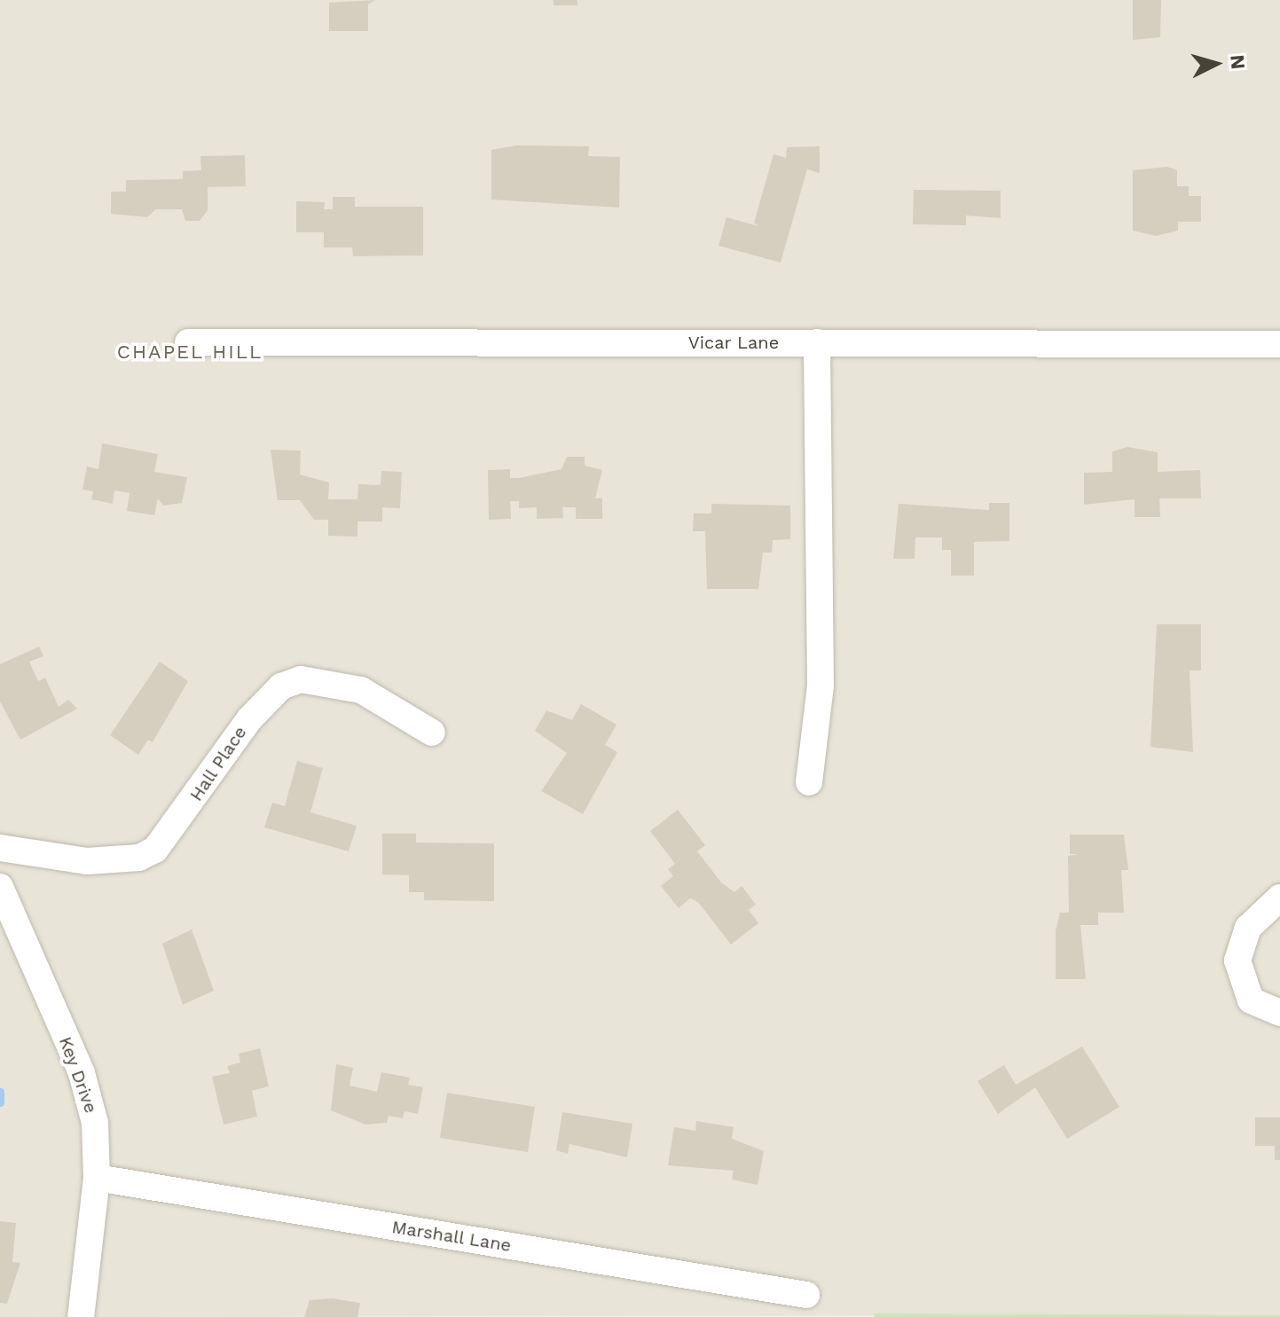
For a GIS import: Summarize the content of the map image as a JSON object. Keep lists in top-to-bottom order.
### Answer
{
  "streets": {
    "street": [
      "Vicar Lane",
      "Hall Place",
      "Key Drive",
      "Marshall Lane"
    ]
  },
  "crossings": [
    ["Key Drive", "Marshall Lane"]
  ],
  "districts": ["CHAPEL HILL"],
  "north": "right"
}
